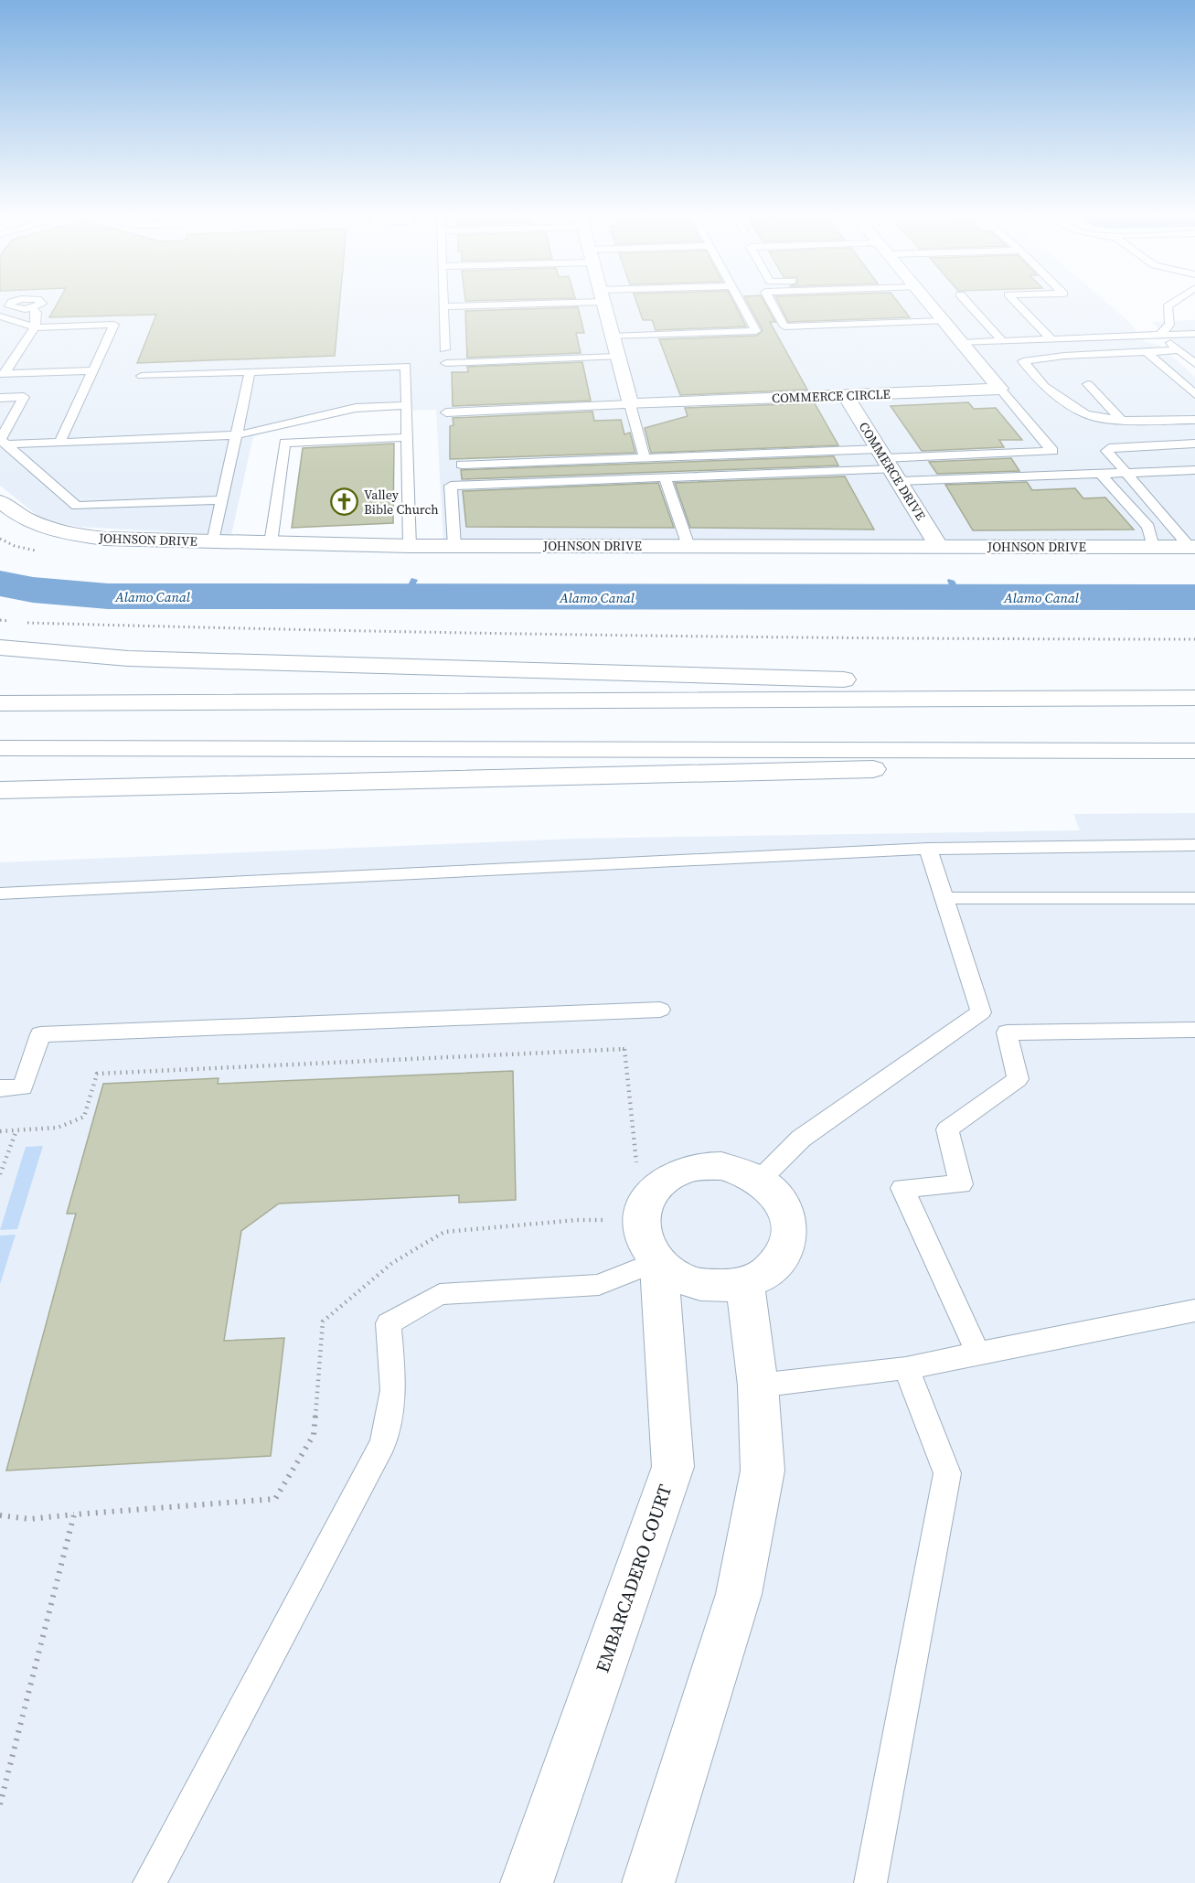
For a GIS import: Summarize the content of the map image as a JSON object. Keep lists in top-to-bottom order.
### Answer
{
  "streets": {
    "main road": [
      "COMMERCE CIRCLE",
      "COMMERCE DRIVE",
      "JOHNSON DRIVE",
      "EMBARCADERO COURT"
    ]
  },
  "crossings": [
    ["COMMERCE CIRCLE", "COMMERCE DRIVE"],
    ["COMMERCE DRIVE", "JOHNSON DRIVE"]
  ],
  "water": ["Alamo Canal"],
  "places": {
    "church": ["Valley Bible Church"]
  }
}
